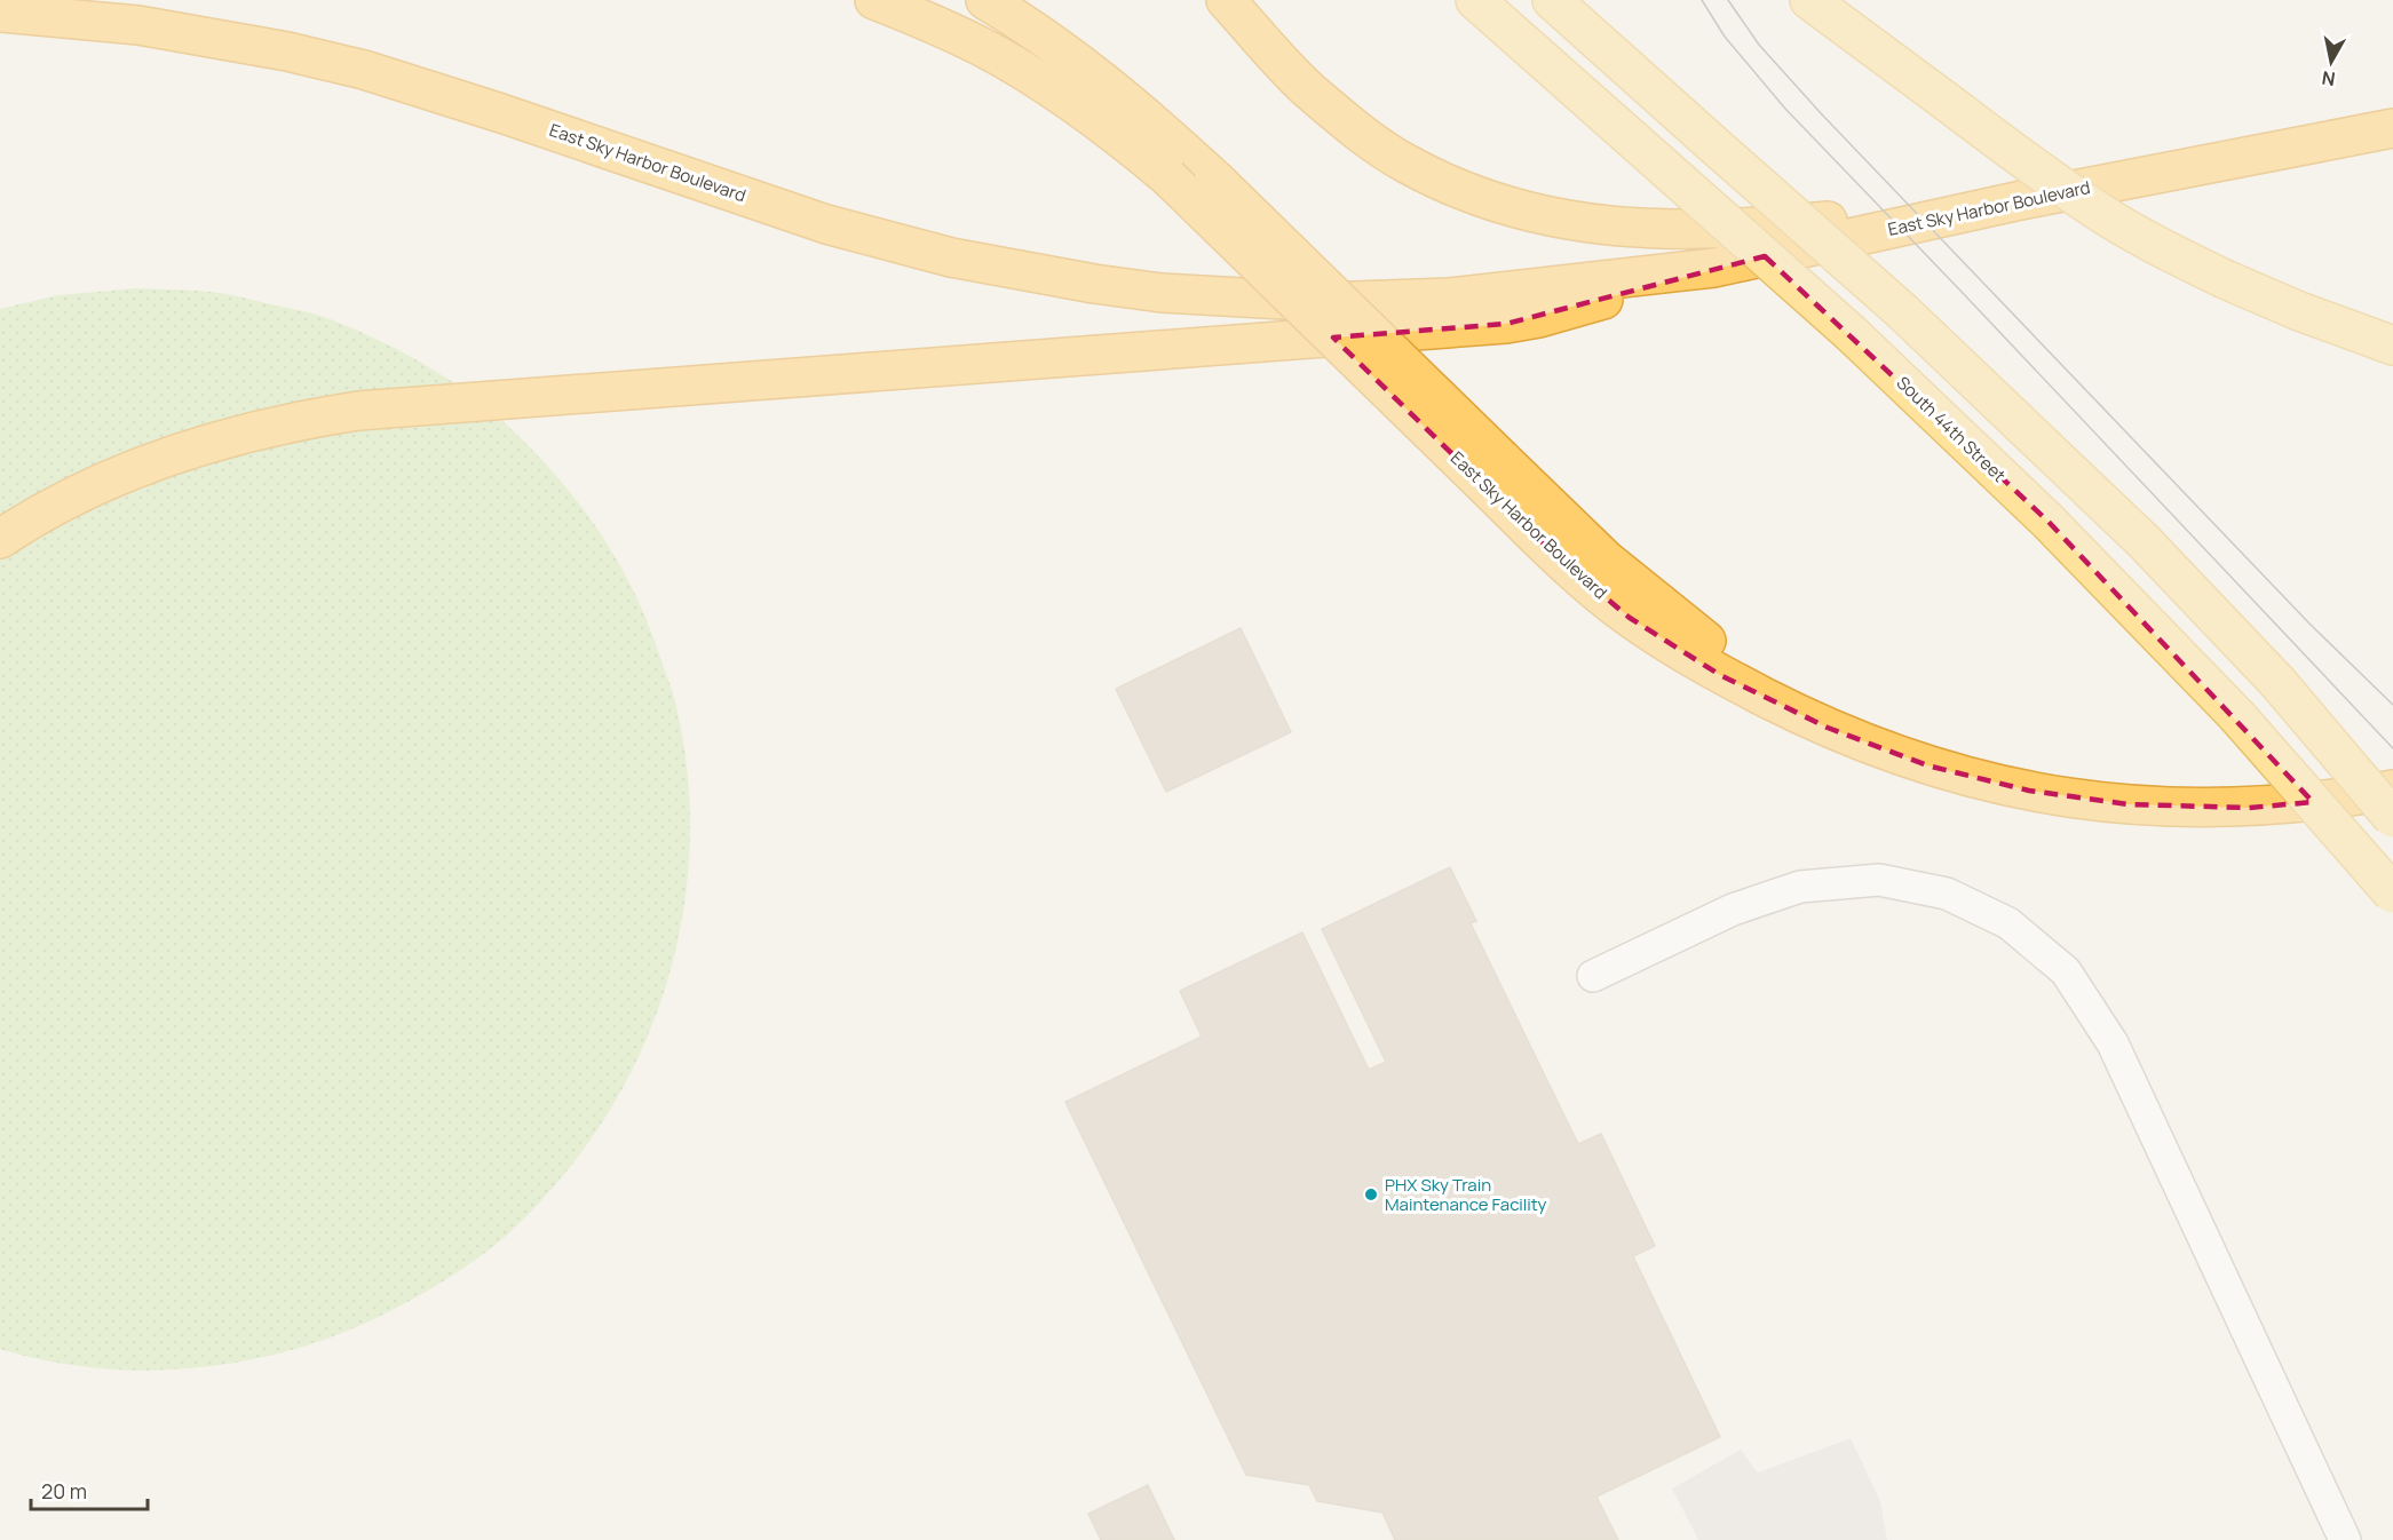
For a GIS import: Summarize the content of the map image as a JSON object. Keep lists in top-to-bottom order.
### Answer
{
  "streets": {
    "highway": ["East Sky Harbor Boulevard"],
    "main road": ["South 44th Street"]
  },
  "places": ["PHX Sky Train Maintenance Facility"],
  "scale_bar": "20 m",
  "north": "bottom"
}
